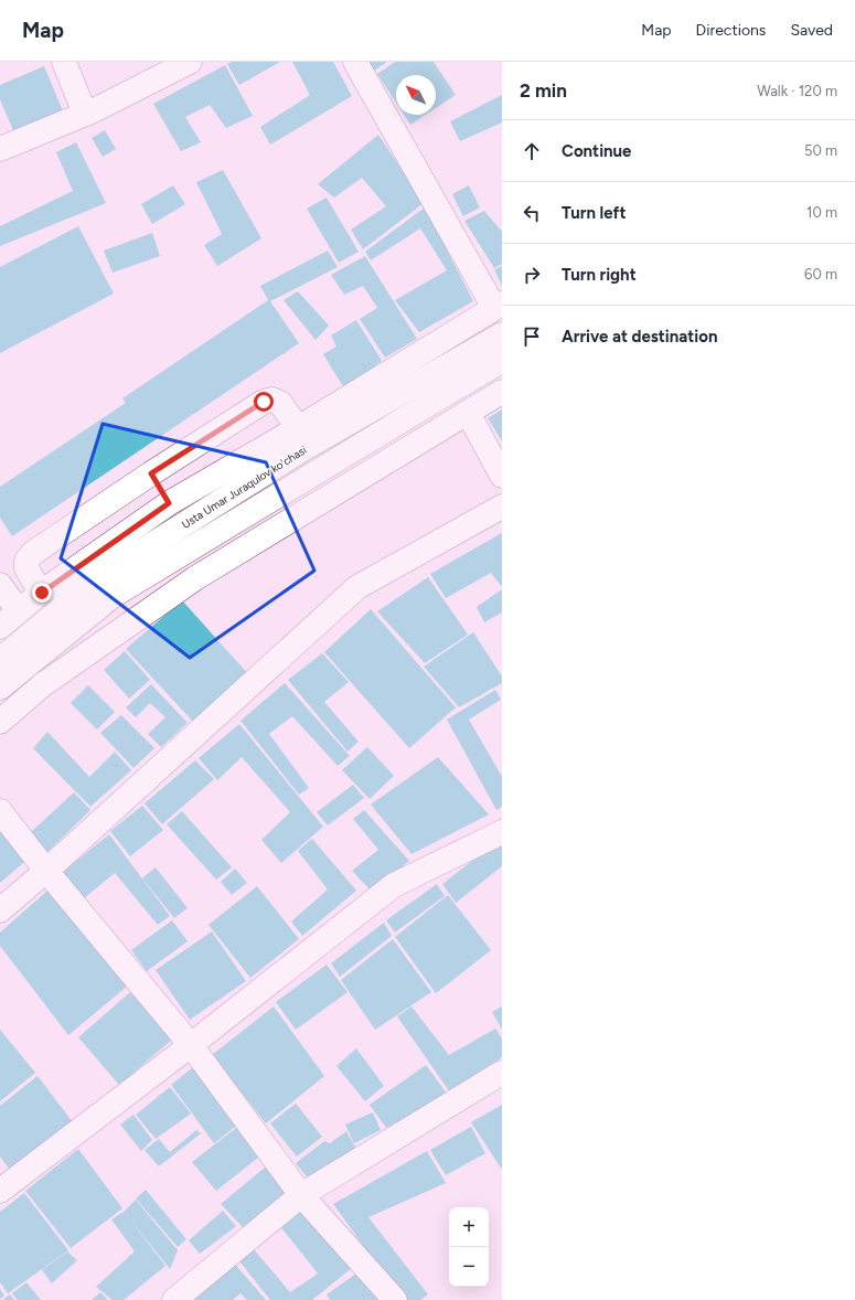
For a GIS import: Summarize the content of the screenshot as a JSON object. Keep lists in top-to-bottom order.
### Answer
{
  "streets": {
    "street": ["Usta Umar Juraqulov ko'chasi"]
  },
  "north": "top left",
  "page": {
    "header": "Map",
    "nav": ["Map", "Directions", "Saved"],
    "heading": ["2 min", "Walk · 120 m"],
    "list": [
      ["Continue", "50 m"],
      ["Turn left", "10 m"],
      ["Turn right", "60 m"],
      "Arrive at destination"
    ],
    "map_buttons": ["+", "−"]
  }
}
